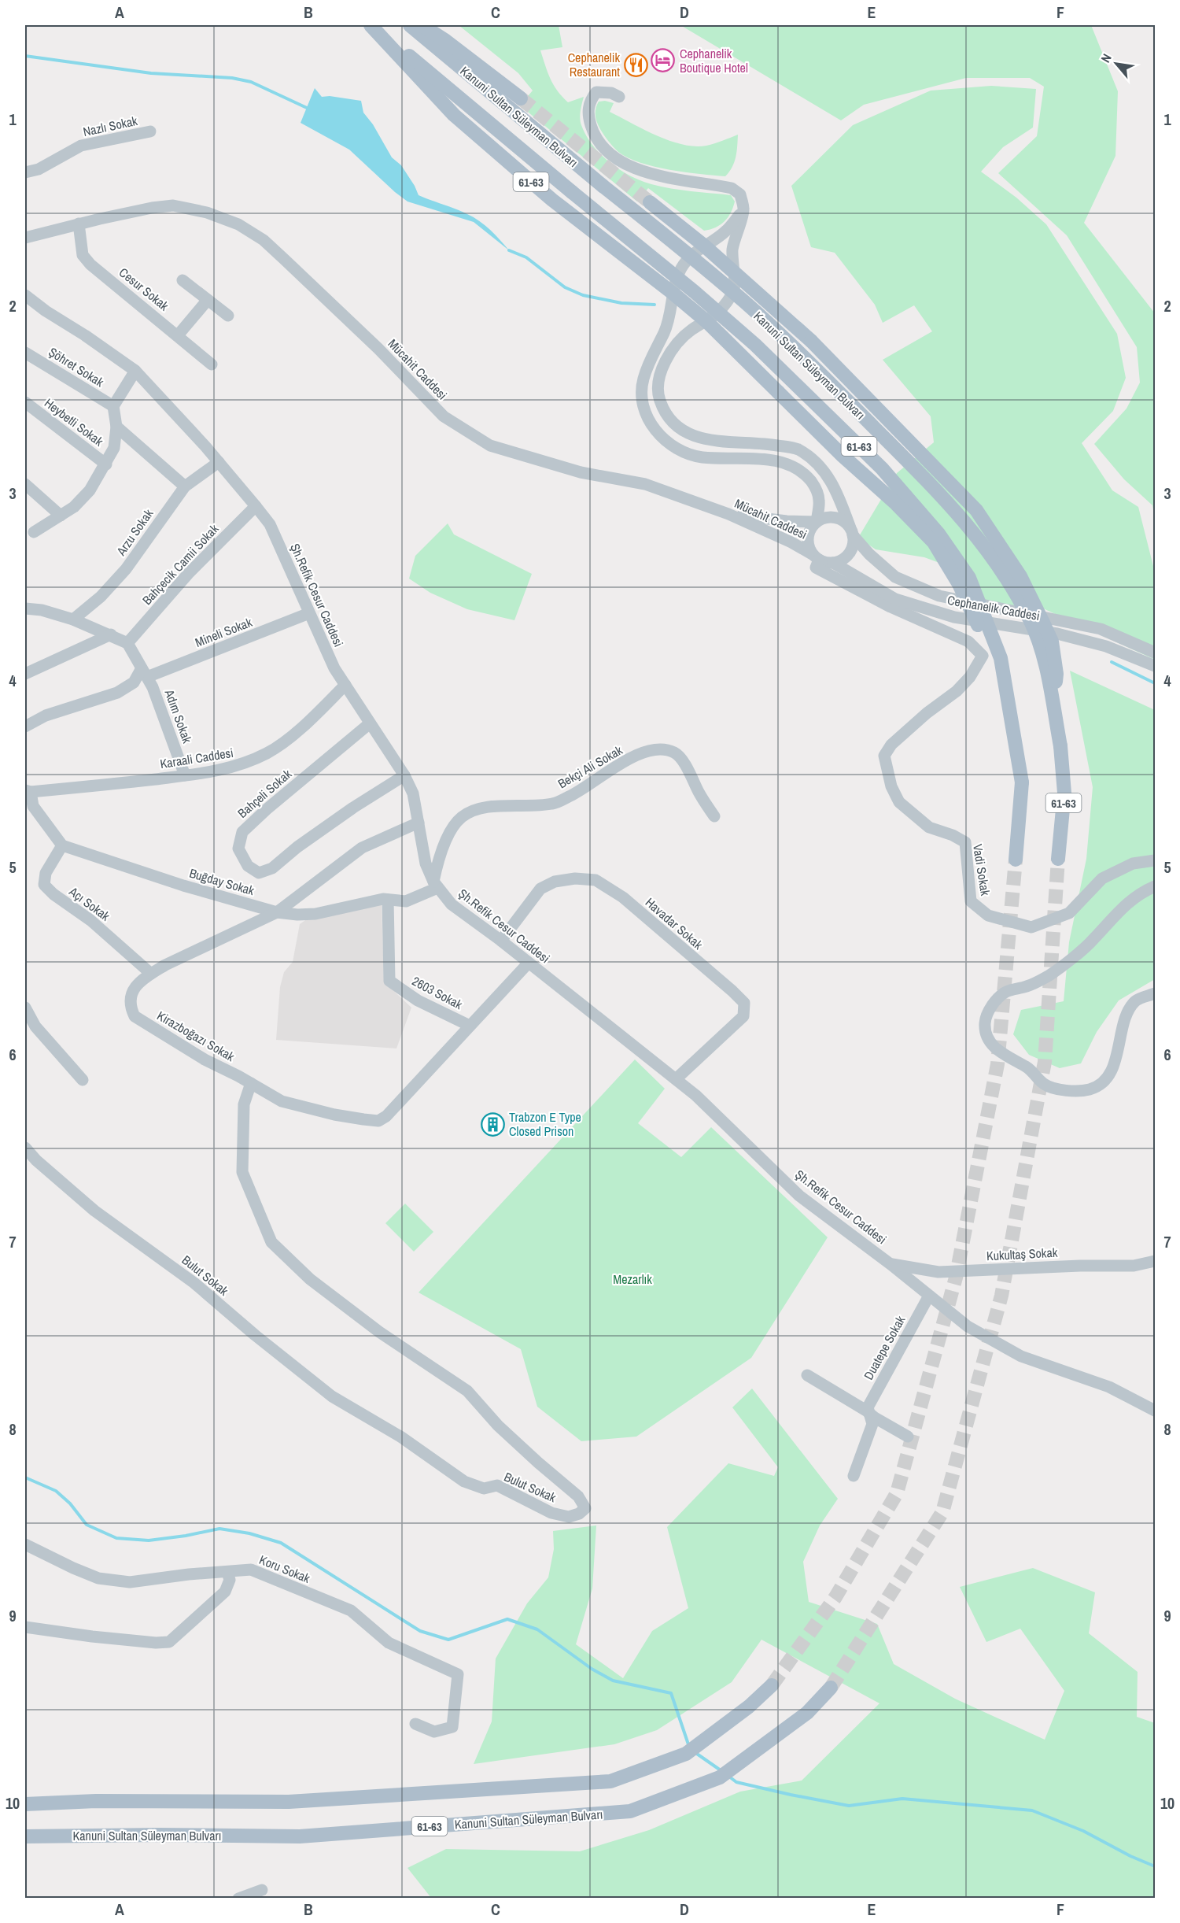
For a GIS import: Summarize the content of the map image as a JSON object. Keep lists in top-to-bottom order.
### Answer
{
  "streets": {
    "main road": ["Kanuni Sultan Süleyman Bulvarı", "61-63"],
    "street": [
      "Nazlı Sokak",
      "Cesur Sokak",
      "Şöhret Sokak",
      "Mücahit Caddesi",
      "Heybetli Sokak",
      "Arzu Sokak",
      "Bahçecik Camii Sokak",
      "Şh.Refik Cesur Caddesi",
      "Cephanelik Caddesi",
      "Mineli Sokak",
      "Adım Sokak",
      "Karaali Caddesi",
      "Bekçi Ali Sokak",
      "Bahçeli Sokak",
      "Vadi Sokak",
      "Buğday Sokak",
      "Açı Sokak",
      "Havadar Sokak",
      "2603 Sokak",
      "Kirazboğazı Sokak",
      "Kukultaş Sokak",
      "Bulut Sokak",
      "Duatepe Sokak",
      "Koru Sokak"
    ]
  },
  "crossings": [
    ["Kanuni Sultan Süleyman Bulvarı", "61-63"],
    ["Cesur Sokak", "Mücahit Caddesi"],
    ["Mücahit Caddesi", "Cephanelik Caddesi"],
    ["Mücahit Caddesi", "Vadi Sokak"],
    ["Arzu Sokak", "Şh.Refik Cesur Caddesi"],
    ["Bahçecik Camii Sokak", "Şh.Refik Cesur Caddesi"],
    ["Şh.Refik Cesur Caddesi", "Mineli Sokak"],
    ["Şh.Refik Cesur Caddesi", "Karaali Caddesi"],
    ["Şh.Refik Cesur Caddesi", "Bekçi Ali Sokak"],
    ["Şh.Refik Cesur Caddesi", "Bahçeli Sokak"],
    ["Şh.Refik Cesur Caddesi", "Buğday Sokak"],
    ["Şh.Refik Cesur Caddesi", "Havadar Sokak"],
    ["Şh.Refik Cesur Caddesi", "Kirazboğazı Sokak"],
    ["Şh.Refik Cesur Caddesi", "Kukultaş Sokak"],
    ["Şh.Refik Cesur Caddesi", "Duatepe Sokak"],
    ["Mineli Sokak", "Adım Sokak"],
    ["Adım Sokak", "Karaali Caddesi"],
    ["Bekçi Ali Sokak", "Buğday Sokak"],
    ["Buğday Sokak", "Açı Sokak"],
    ["Buğday Sokak", "2603 Sokak"],
    ["Buğday Sokak", "Kirazboğazı Sokak"],
    ["Açı Sokak", "Kirazboğazı Sokak"],
    ["2603 Sokak", "Kirazboğazı Sokak"],
    ["Kirazboğazı Sokak", "Bulut Sokak"]
  ],
  "parks": ["Mezarlık"],
  "places": {
    "hotel": ["Cephanelik Boutique Hotel"],
    "restaurant": ["Cephanelik Restaurant"],
    "building": ["Trabzon E Type Closed Prison"]
  },
  "north": "top left",
  "grid": {
    "columns": [
      "A",
      "B",
      "C",
      "D",
      "E",
      "F"
    ],
    "rows": [
      "1",
      "2",
      "3",
      "4",
      "5",
      "6",
      "7",
      "8",
      "9",
      "10"
    ]
  }
}
